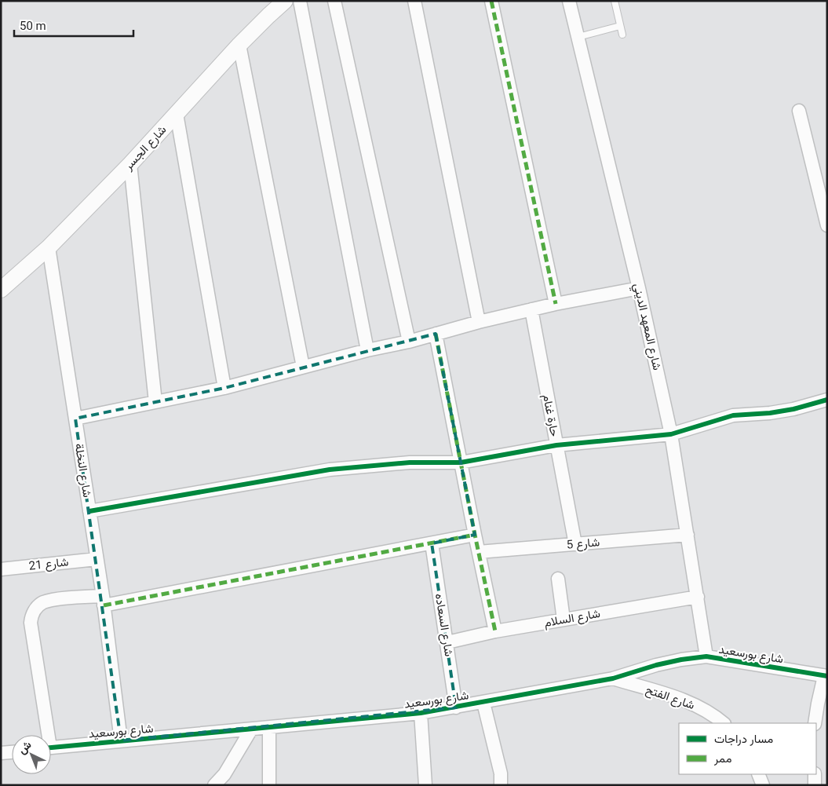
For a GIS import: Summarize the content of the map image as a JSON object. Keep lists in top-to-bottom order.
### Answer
{
  "streets": {
    "street": [
      "شارع الجسر",
      "شارع المعهد الديني",
      "حارة غنام",
      "شارع النخلة",
      "شارع 5",
      "شارع 21",
      "شارع السلام",
      "شارع السعاده",
      "شارع بورسعيد",
      "شارع الفتح"
    ]
  },
  "crossings": [
    ["شارع الجسر", "شارع النخلة"],
    ["شارع المعهد الديني", "شارع 5"],
    ["شارع المعهد الديني", "شارع السلام"],
    ["شارع المعهد الديني", "شارع بورسعيد"],
    ["حارة غنام", "شارع 5"],
    ["شارع النخلة", "شارع 21"],
    ["شارع النخلة", "شارع بورسعيد"],
    ["شارع السلام", "شارع السعاده"],
    ["شارع السعاده", "شارع بورسعيد"],
    ["شارع بورسعيد", "شارع الفتح"]
  ],
  "legend": ["مسار دراجات", "ممر"],
  "scale_bar": "50 m",
  "north": "top left"
}
